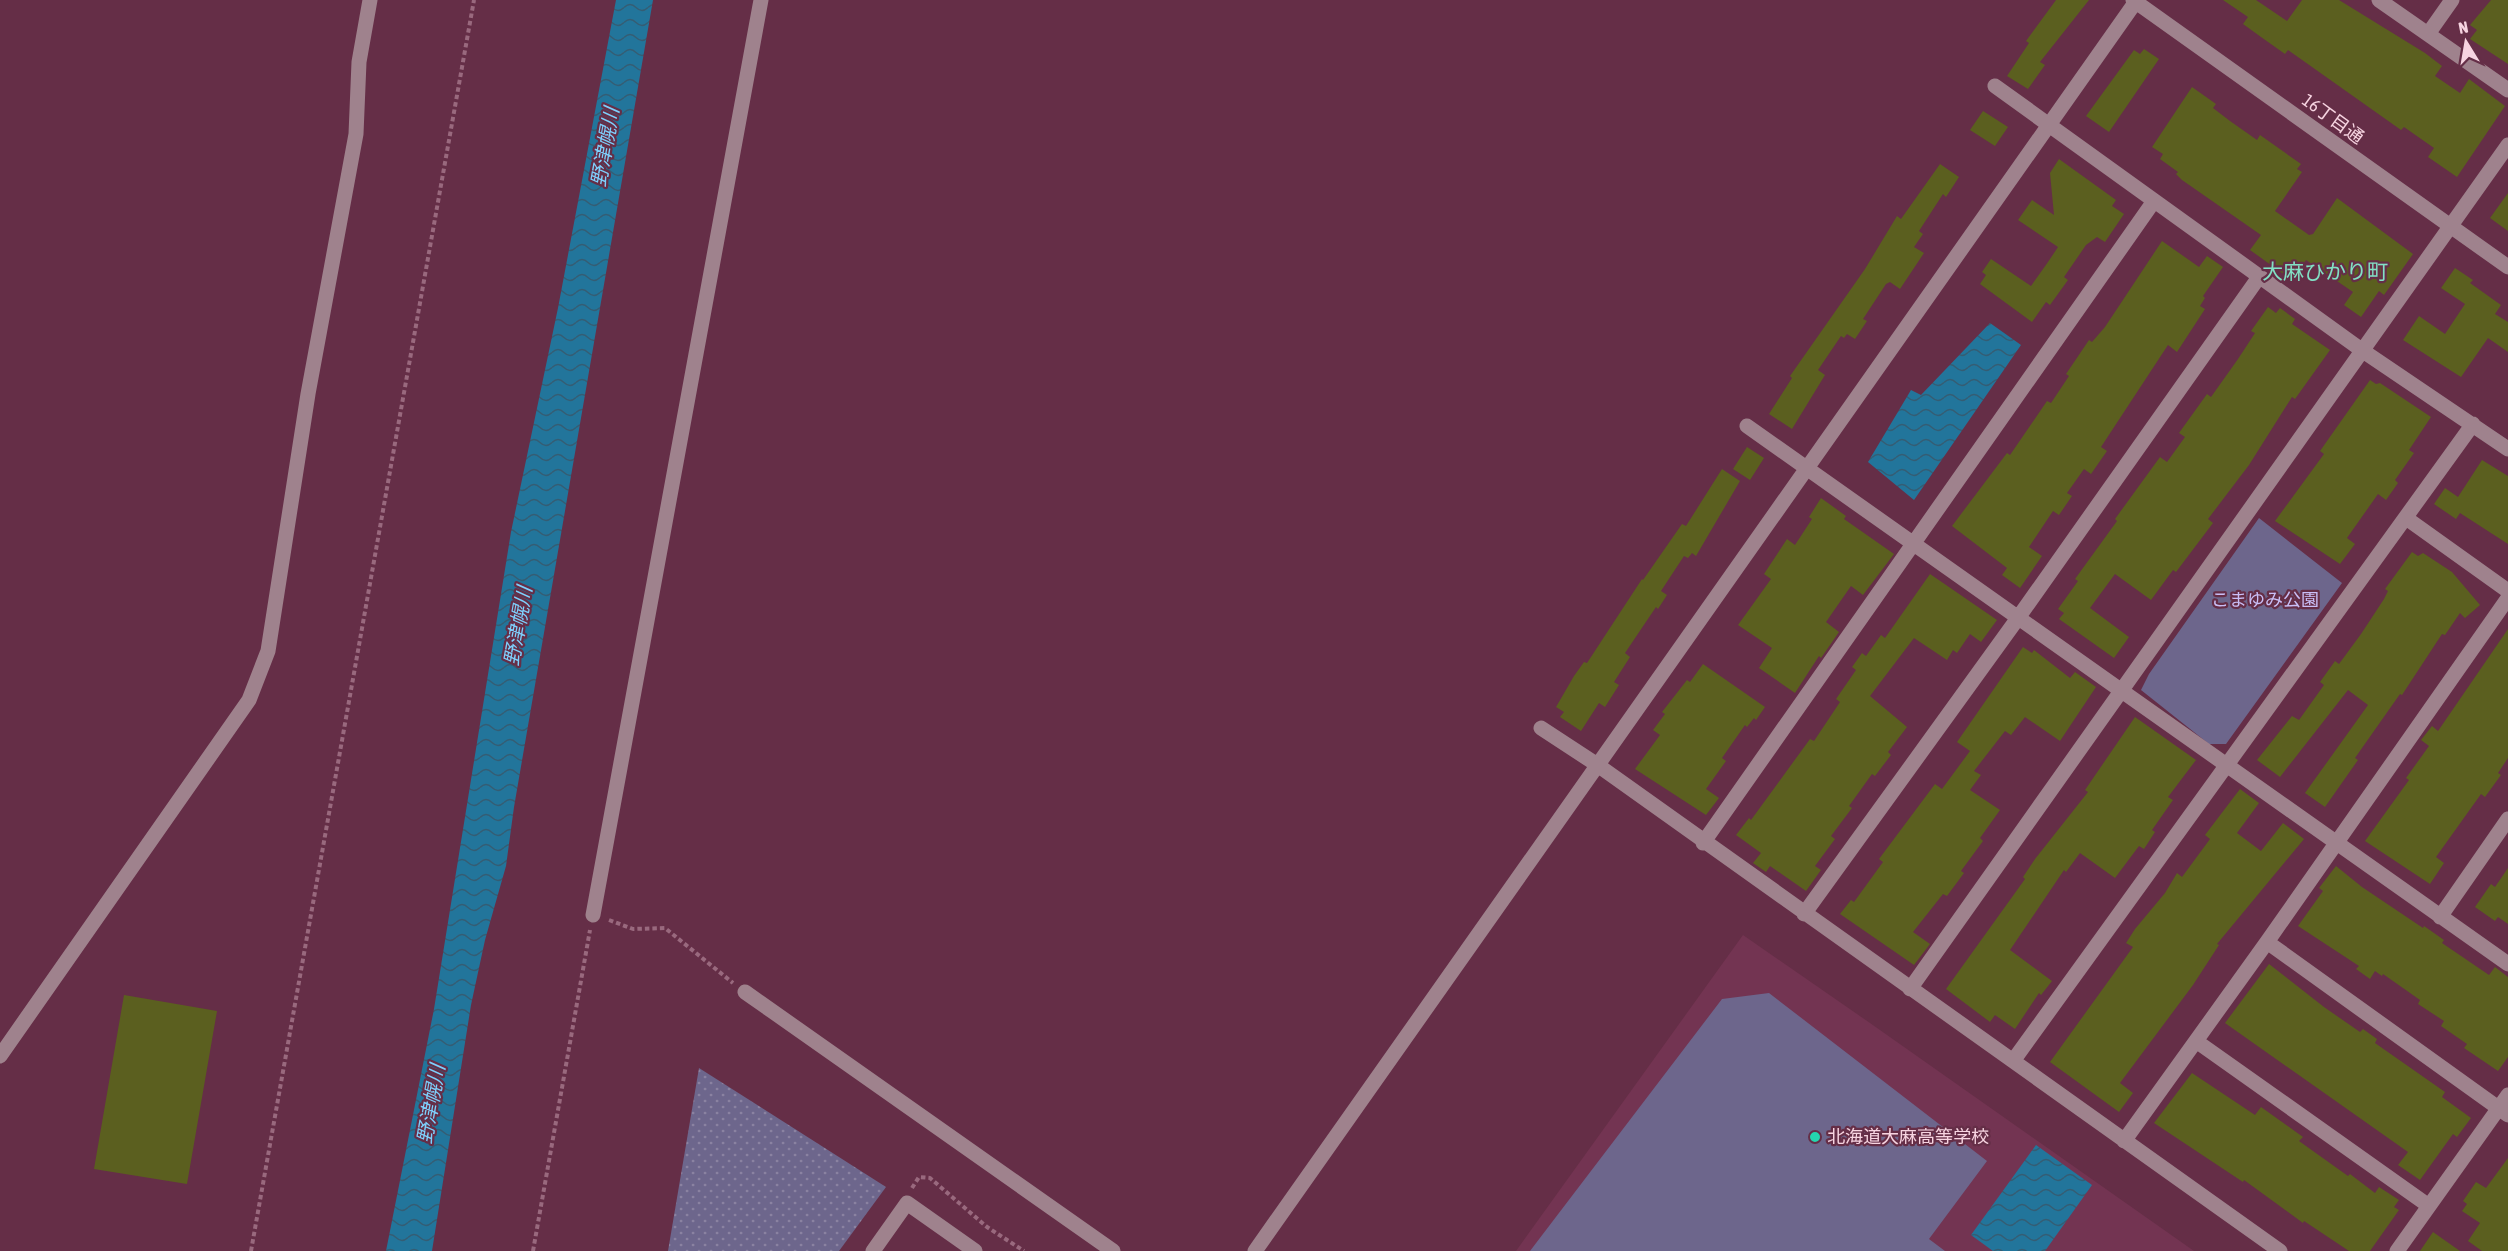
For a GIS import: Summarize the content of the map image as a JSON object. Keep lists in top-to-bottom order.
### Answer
{
  "streets": {
    "street": ["16丁目通"]
  },
  "districts": ["大麻ひかり町"],
  "water": ["野津幌川"],
  "parks": ["こまゆみ公園"],
  "places": ["北海道大麻高等学校"],
  "north": "top"
}
